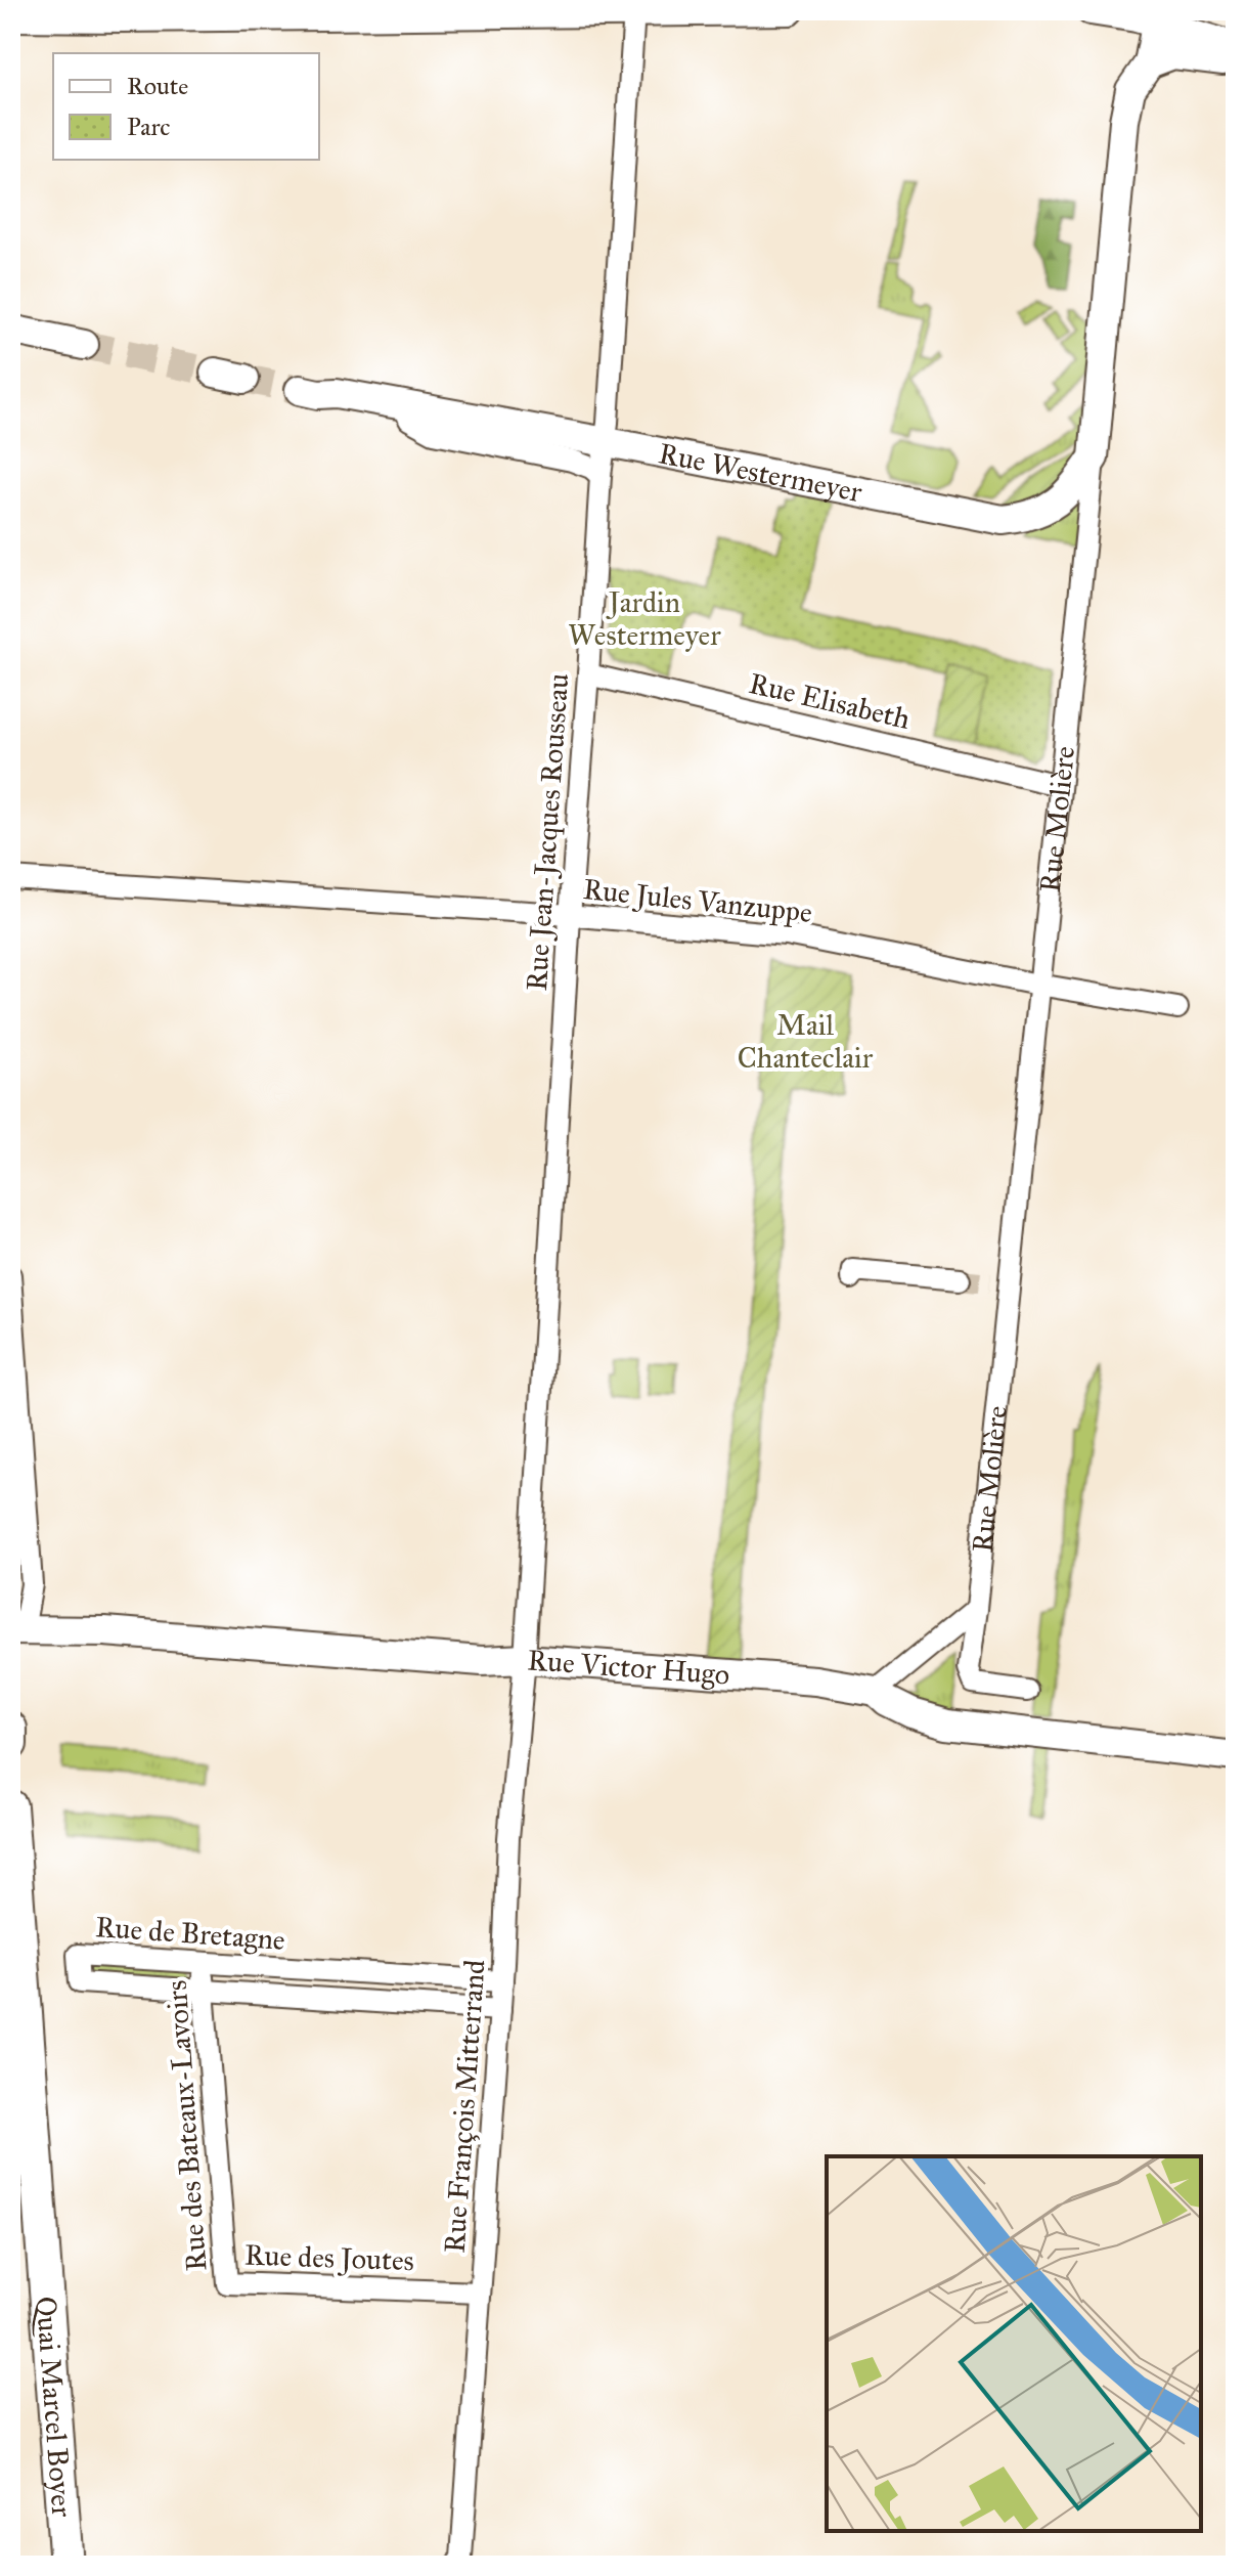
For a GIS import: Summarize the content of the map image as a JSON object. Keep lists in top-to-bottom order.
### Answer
{
  "streets": {
    "main road": [
      "Rue Westermeyer",
      "Rue Molière",
      "Rue Victor Hugo",
      "Quai Marcel Boyer"
    ],
    "street": [
      "Rue Elisabeth",
      "Rue Jean-Jacques Rousseau",
      "Rue Jules Vanzuppe",
      "Rue de Bretagne",
      "Rue François Mitterrand",
      "Rue des Bateaux-Lavoirs",
      "Rue des Joutes"
    ]
  },
  "crossings": [
    ["Rue Westermeyer", "Rue Molière"],
    ["Rue Westermeyer", "Rue Jean-Jacques Rousseau"],
    ["Rue Elisabeth", "Rue Molière"],
    ["Rue Elisabeth", "Rue Jean-Jacques Rousseau"],
    ["Rue Molière", "Rue Jules Vanzuppe"],
    ["Rue Jean-Jacques Rousseau", "Rue Jules Vanzuppe"],
    ["Rue Jean-Jacques Rousseau", "Rue Victor Hugo"],
    ["Rue Jean-Jacques Rousseau", "Rue François Mitterrand"],
    ["Rue Victor Hugo", "Rue François Mitterrand"],
    ["Rue de Bretagne", "Rue François Mitterrand"],
    ["Rue de Bretagne", "Rue des Bateaux-Lavoirs"],
    ["Rue François Mitterrand", "Rue des Joutes"],
    ["Rue des Bateaux-Lavoirs", "Rue des Joutes"]
  ],
  "parks": ["Jardin Westermeyer", "Mail Chanteclair"],
  "legend": ["Route", "Parc"]
}
